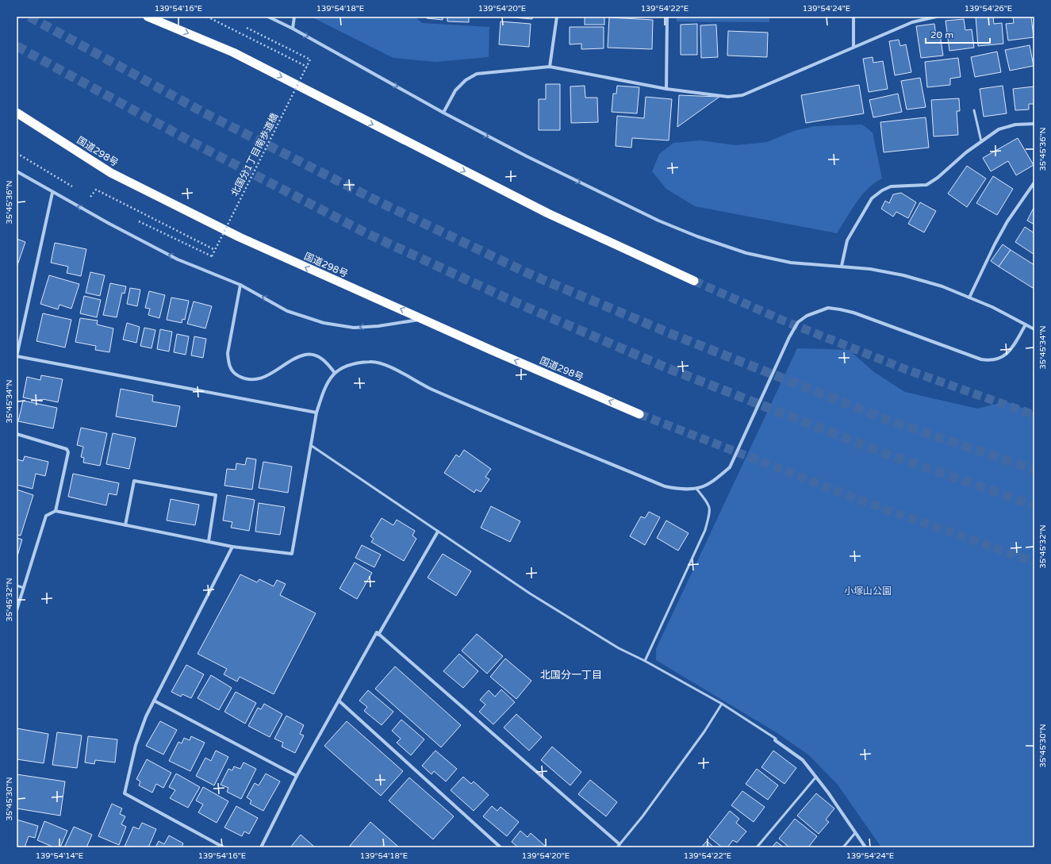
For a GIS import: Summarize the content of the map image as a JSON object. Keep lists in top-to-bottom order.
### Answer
{
  "streets": {
    "highway": ["国道298号"],
    "path": ["北国分1丁目南歩道橋"]
  },
  "one_way": ["国道298号"],
  "districts": ["北国分一丁目"],
  "parks": ["小塚山公園"],
  "scale_bar": "20 m",
  "coordinates": [
    "139°54'16\"E",
    "139°54'18\"E",
    "139°54'20\"E",
    "139°54'22\"E",
    "139°54'24\"E",
    "139°54'26\"E",
    "35°45'36\"N",
    "35°45'34\"N",
    "35°45'32\"N",
    "35°45'30\"N",
    "139°54'14\"E"
  ]
}
